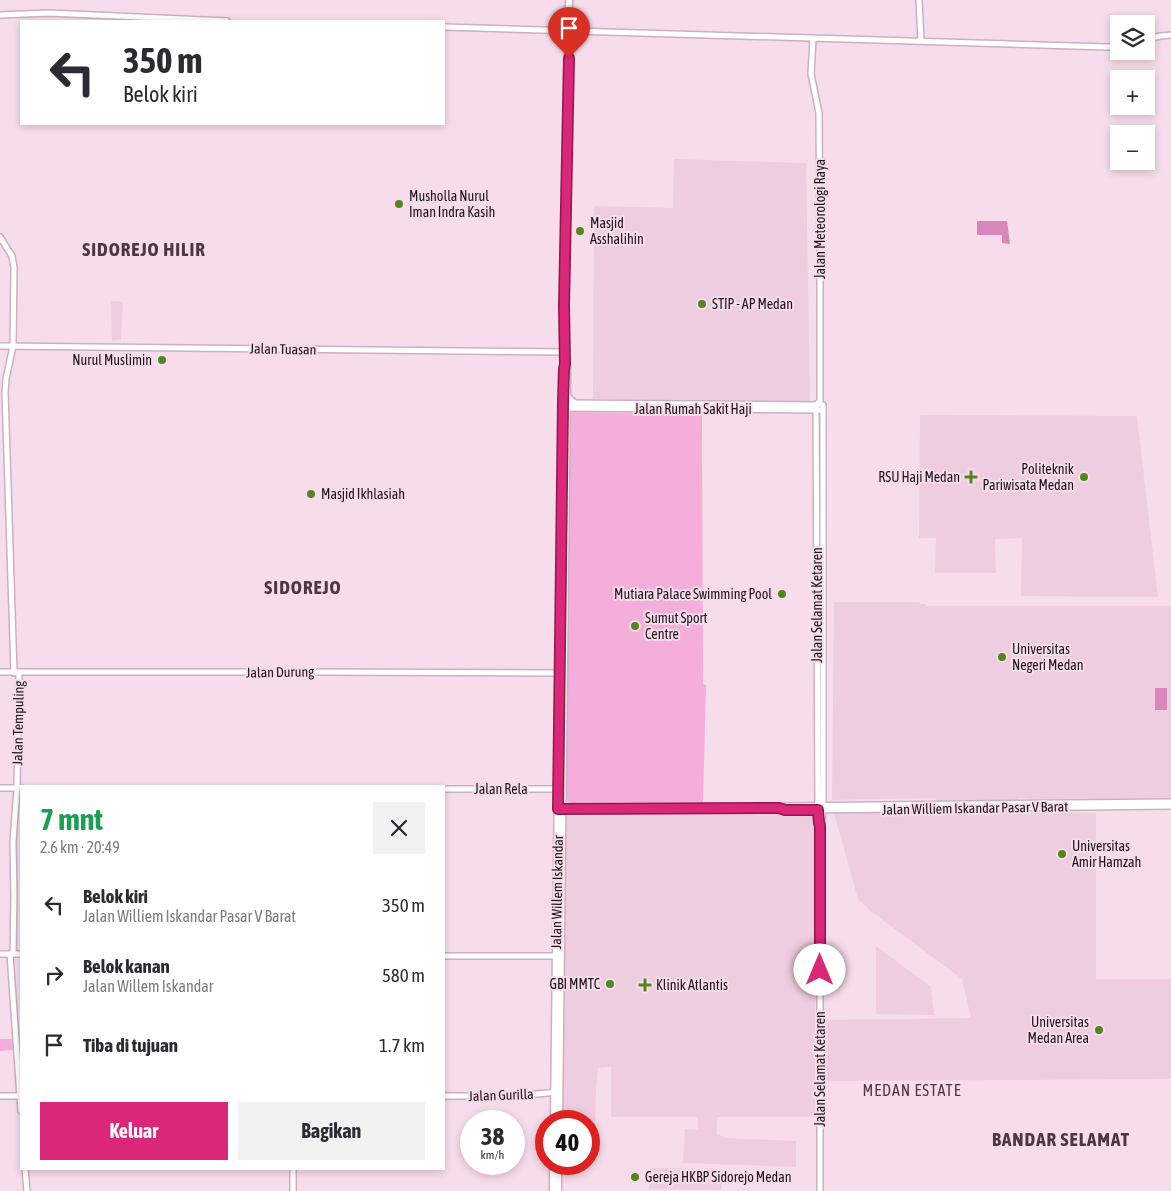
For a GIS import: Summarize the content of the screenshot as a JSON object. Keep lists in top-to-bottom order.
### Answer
{
  "streets": {
    "highway": ["Jalan Willem Iskandar"],
    "street": [
      "Jalan Meteorologi Raya",
      "Jalan Tuasan",
      "Jalan Rumah Sakit Haji",
      "Jalan Selamat Ketaren",
      "Jalan Durung",
      "Jalan Tempuling",
      "Jalan Rela",
      "Jalan Williem Iskandar Pasar V Barat",
      "Jalan Gurilla"
    ]
  },
  "crossings": [
    ["Jalan Meteorologi Raya", "Jalan Rumah Sakit Haji"],
    ["Jalan Meteorologi Raya", "Jalan Selamat Ketaren"],
    ["Jalan Tuasan", "Jalan Tempuling"],
    ["Jalan Tuasan", "Jalan Willem Iskandar"],
    ["Jalan Rumah Sakit Haji", "Jalan Selamat Ketaren"],
    ["Jalan Rumah Sakit Haji", "Jalan Willem Iskandar"],
    ["Jalan Selamat Ketaren", "Jalan Williem Iskandar Pasar V Barat"],
    ["Jalan Durung", "Jalan Tempuling"],
    ["Jalan Durung", "Jalan Willem Iskandar"],
    ["Jalan Rela", "Jalan Willem Iskandar"],
    ["Jalan Williem Iskandar Pasar V Barat", "Jalan Willem Iskandar"],
    ["Jalan Willem Iskandar", "Jalan Gurilla"]
  ],
  "districts": [
    "SIDOREJO HILIR",
    "SIDOREJO",
    "MEDAN ESTATE",
    "BANDAR SELAMAT"
  ],
  "places": {
    "other": [
      "Musholla Nurul Iman Indra Kasih",
      "Masjid Asshalihin",
      "STIP - AP Medan",
      "Nurul Muslimin",
      "Politeknik Pariwisata Medan",
      "Masjid Ikhlasiah",
      "Mutiara Palace Swimming Pool",
      "Sumut Sport Centre",
      "Universitas Negeri Medan",
      "Universitas Amir Hamzah",
      "GBI MMTC",
      "Universitas Medan Area",
      "Gereja HKBP Sidorejo Medan"
    ],
    "health": ["RSU Haji Medan", "Klinik Atlantis"]
  },
  "page": {
    "map_buttons": ["+", "−"],
    "turn": ["350 m", "Belok kiri"],
    "heading": ["7 mnt", "2.6 km · 20:49"],
    "list": [
      {
        "name": "Belok kiri",
        "note": "Jalan Williem Iskandar Pasar V Barat",
        "value": "350 m"
      },
      {
        "name": "Belok kanan",
        "note": "Jalan Willem Iskandar",
        "value": "580 m"
      },
      {
        "name": "Tiba di tujuan",
        "value": "1.7 km"
      }
    ],
    "buttons": ["Keluar", "Bagikan"],
    "speed": "38 km/h",
    "limit": "40"
  }
}
